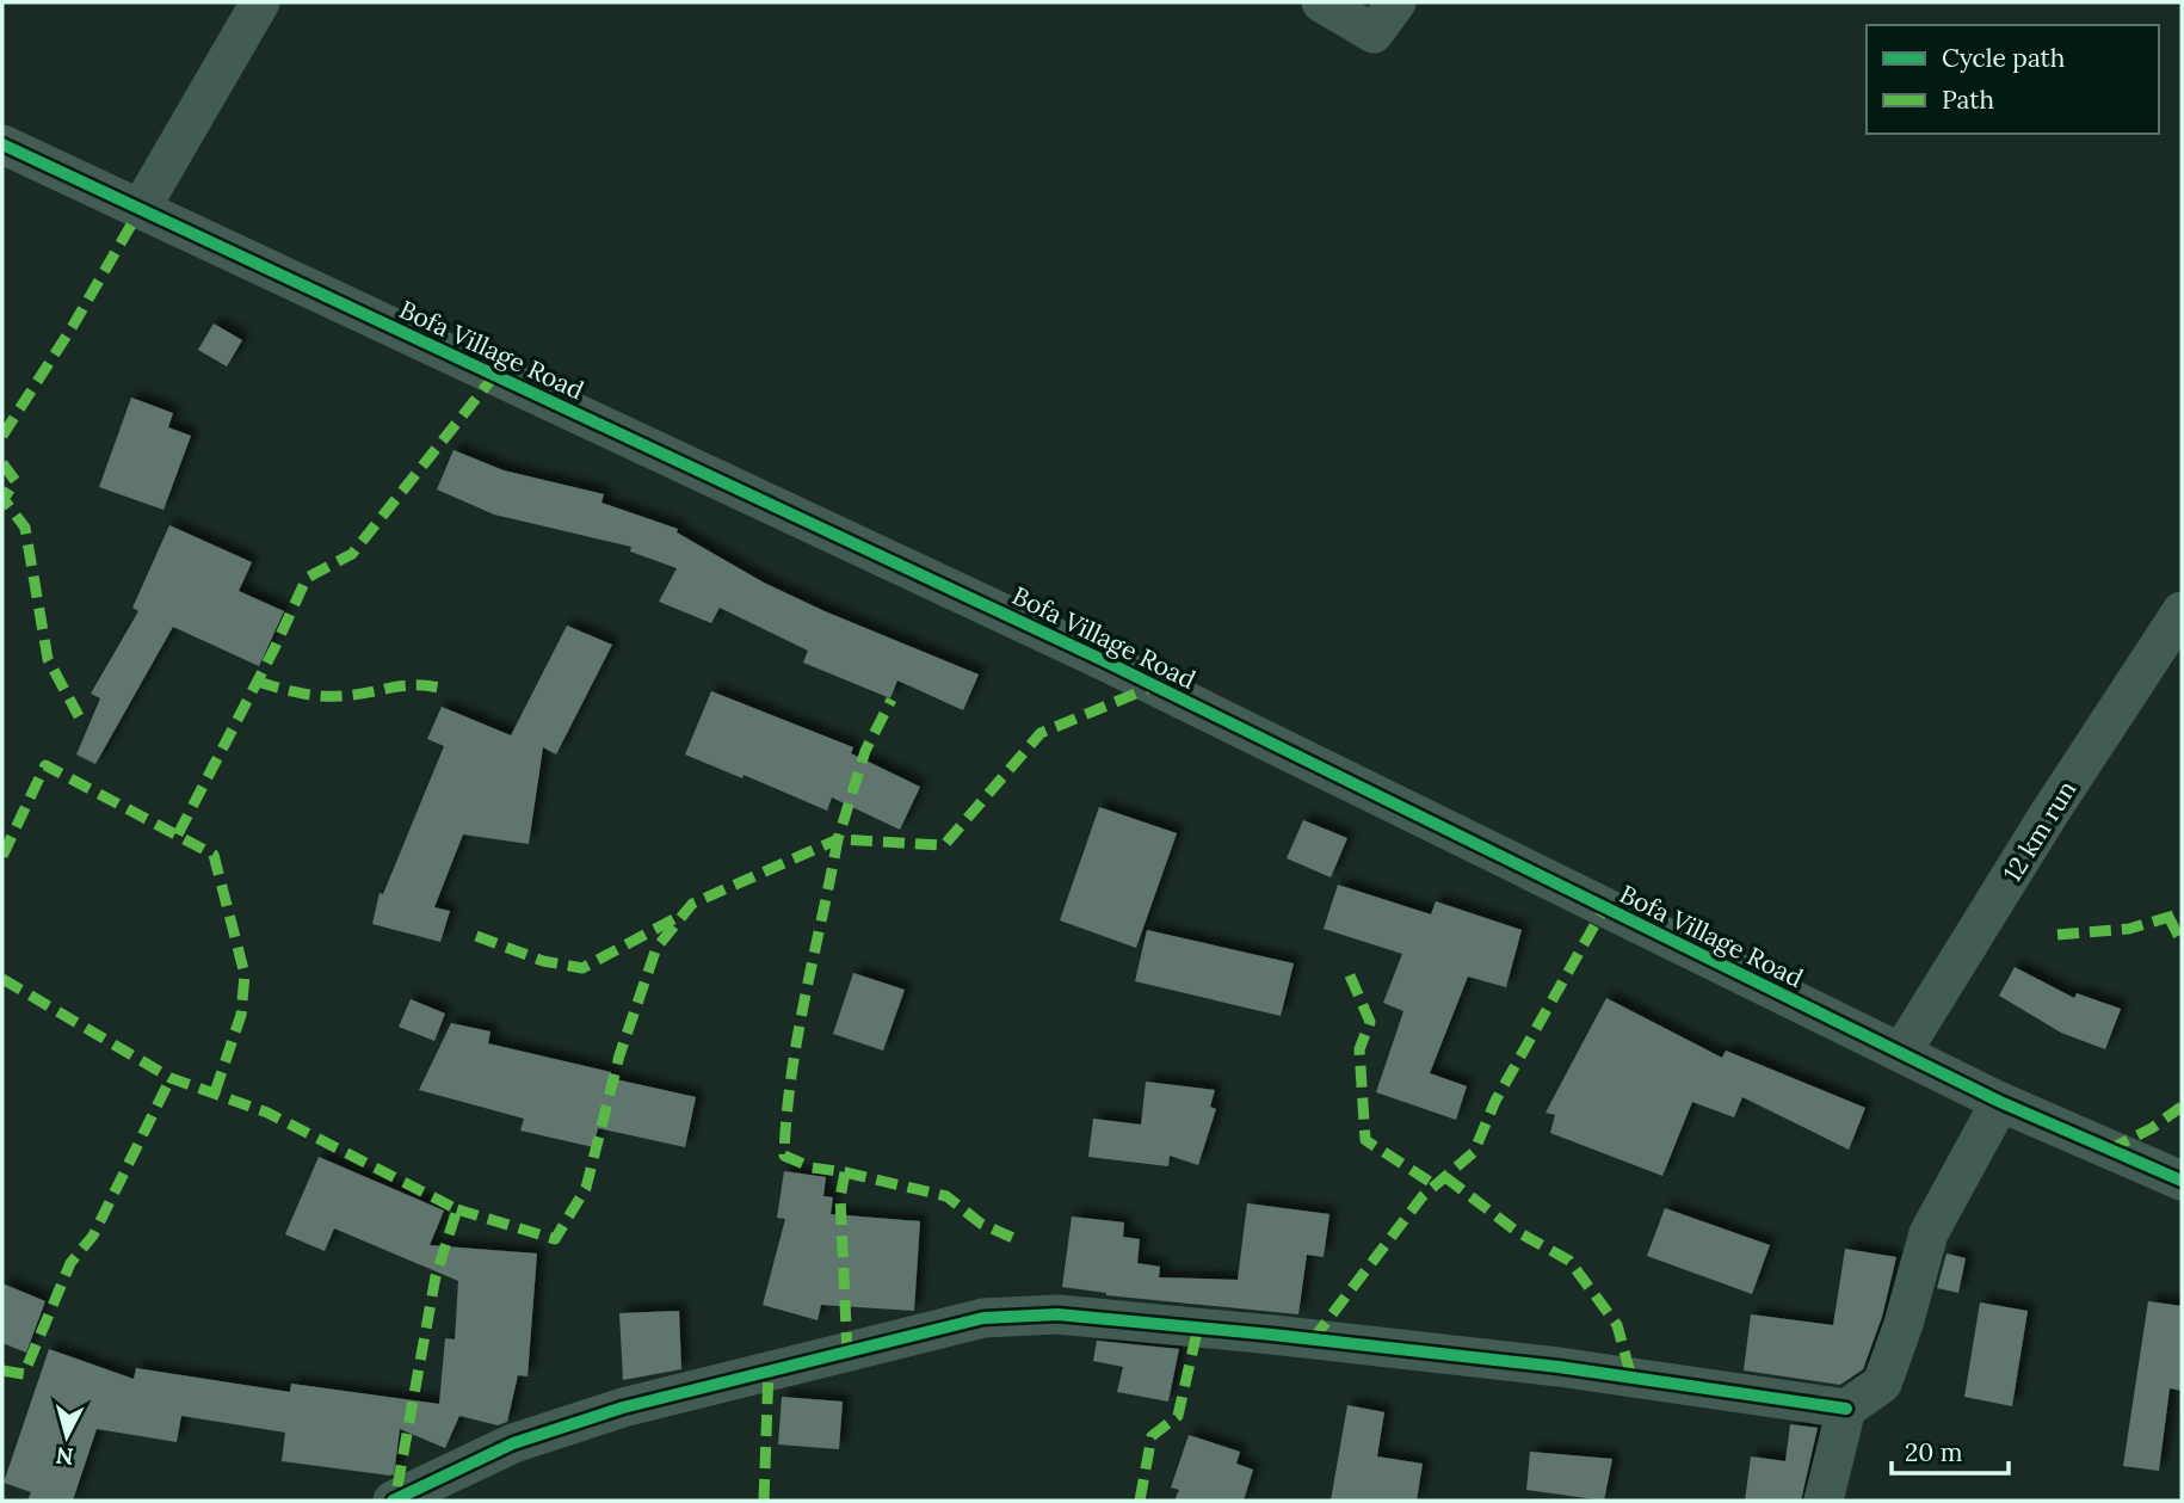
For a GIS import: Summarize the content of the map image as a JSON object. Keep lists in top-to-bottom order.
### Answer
{
  "streets": {
    "street": ["Bofa Village Road", "12 km run"]
  },
  "crossings": [
    ["Bofa Village Road", "12 km run"]
  ],
  "legend": ["Cycle path", "Path"],
  "scale_bar": "20 m",
  "north": "bottom"
}
